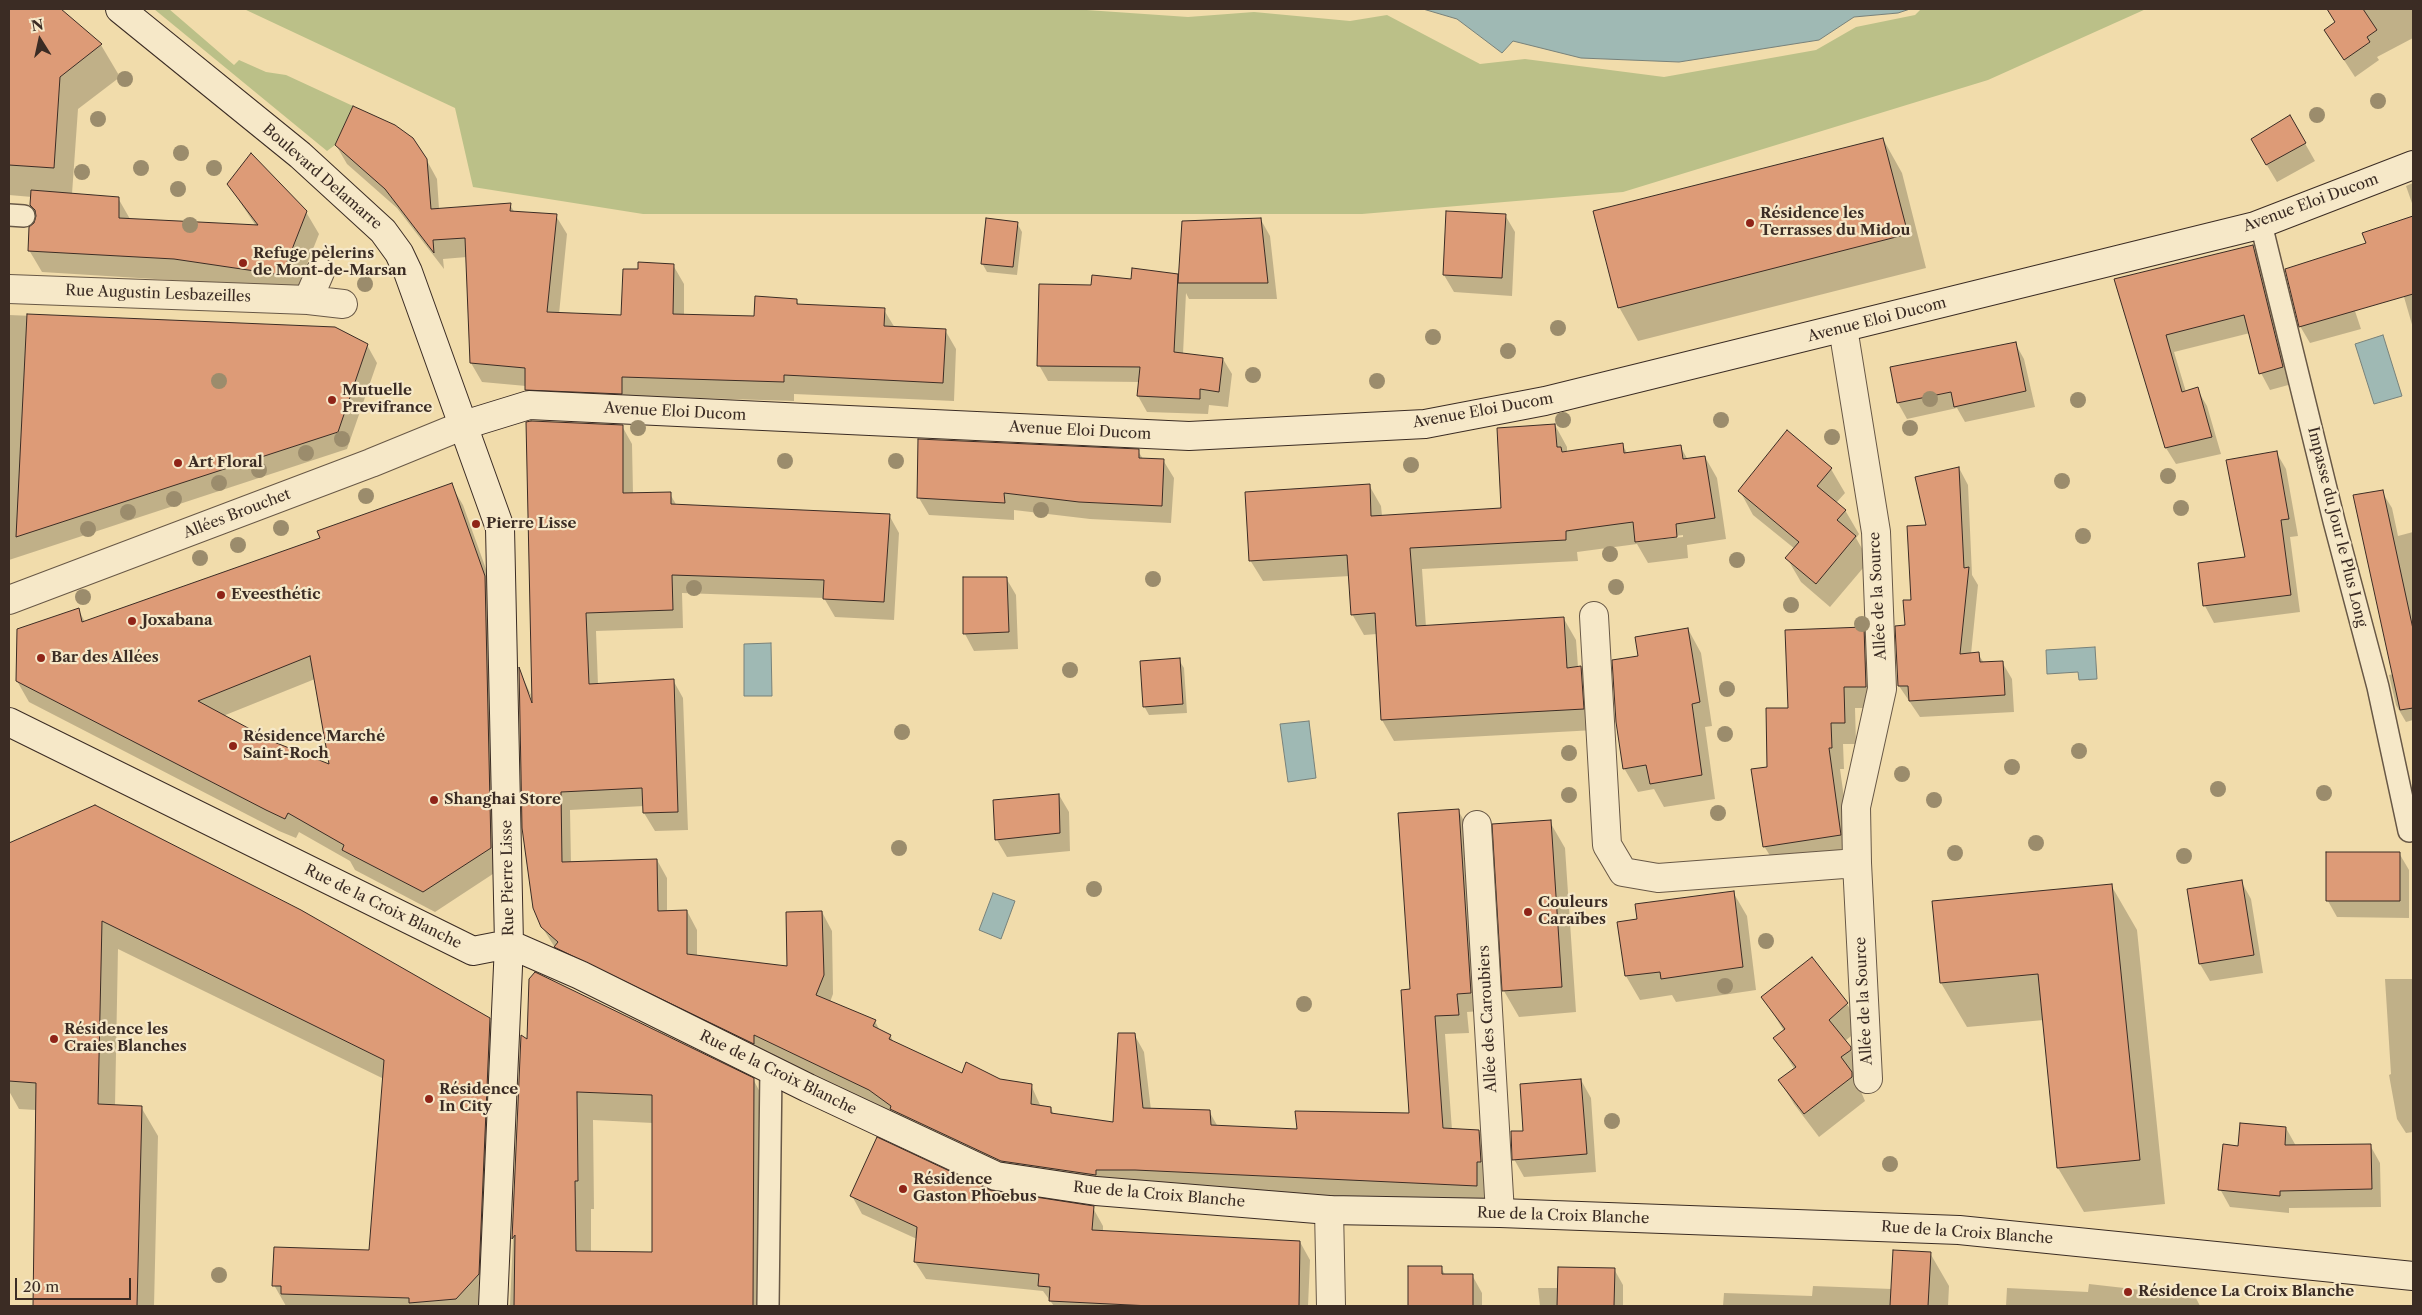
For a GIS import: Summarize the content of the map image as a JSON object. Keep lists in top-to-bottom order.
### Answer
{
  "streets": {
    "street": [
      "Boulevard Delamarre",
      "Avenue Eloi Ducom",
      "Rue Augustin Lesbazeilles",
      "Allées Brouchet",
      "Allée de la Source",
      "Rue Pierre Lisse",
      "Rue de la Croix Blanche",
      "Allée des Caroubiers"
    ],
    "lane": ["Impasse du Jour le Plus Long"]
  },
  "crossings": [
    ["Boulevard Delamarre", "Avenue Eloi Ducom"],
    ["Boulevard Delamarre", "Allées Brouchet"],
    ["Boulevard Delamarre", "Rue Pierre Lisse"],
    ["Avenue Eloi Ducom", "Allées Brouchet"],
    ["Avenue Eloi Ducom", "Impasse du Jour le Plus Long"],
    ["Avenue Eloi Ducom", "Allée de la Source"],
    ["Avenue Eloi Ducom", "Rue Pierre Lisse"],
    ["Allées Brouchet", "Rue Pierre Lisse"],
    ["Rue Pierre Lisse", "Rue de la Croix Blanche"],
    ["Rue de la Croix Blanche", "Allée des Caroubiers"]
  ],
  "places": [
    "Résidence les Terrasses du Midou",
    "Refuge pèlerins de Mont-de-Marsan",
    "Mutuelle Previfrance",
    "Art Floral",
    "Pierre Lisse",
    "Eveesthétic",
    "Joxabana",
    "Bar des Allées",
    "Résidence Marché Saint-Roch",
    "Shanghai Store",
    "Couleurs Caraïbes",
    "Résidence les Craies Blanches",
    "Résidence In City",
    "Résidence Gaston Phoebus",
    "Résidence La Croix Blanche"
  ],
  "scale_bar": "20 m",
  "north": "top"
}
